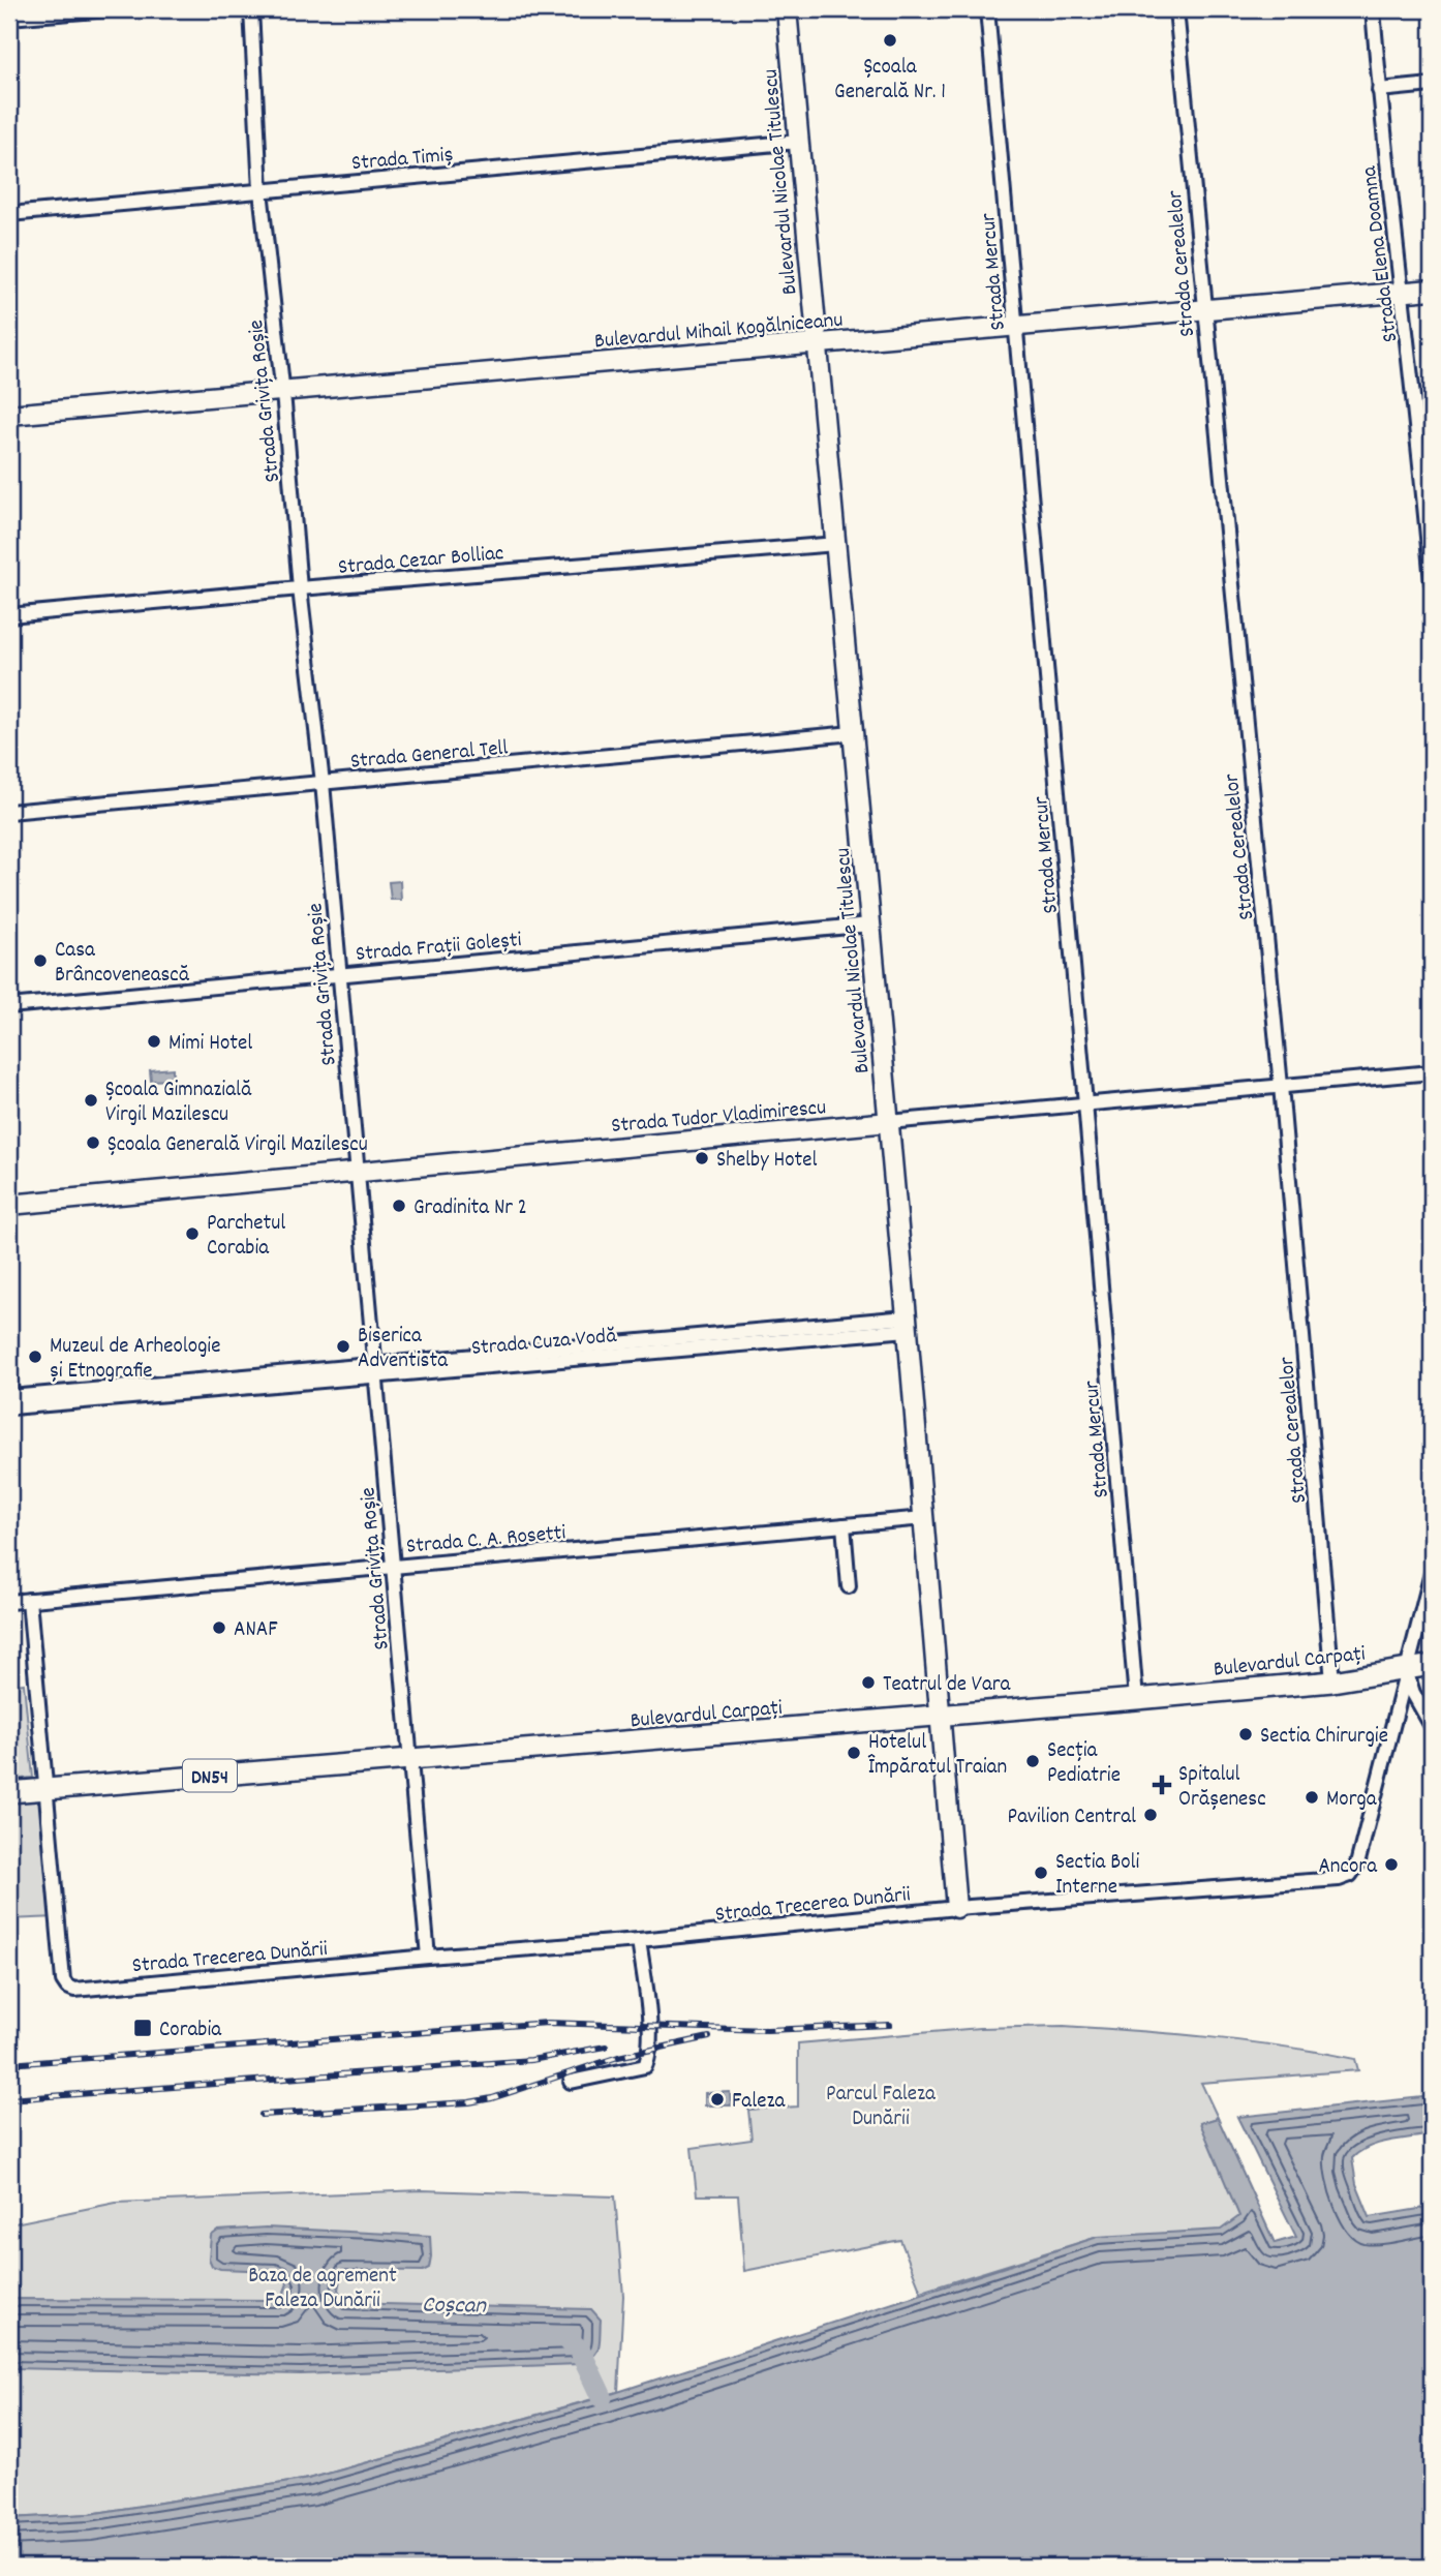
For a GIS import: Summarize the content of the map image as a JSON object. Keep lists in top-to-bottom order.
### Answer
{
  "streets": {
    "main road": ["Bulevardul Carpați", "DN54"],
    "street": [
      "Strada Timiș",
      "Bulevardul Nicolae Titulescu",
      "Strada Elena Doamna",
      "Strada Cerealelor",
      "Strada Mercur",
      "Bulevardul Mihail Kogălniceanu",
      "Strada Grivița Roșie",
      "Strada Cezar Bolliac",
      "Strada General Tell",
      "Strada Frații Golești",
      "Strada Tudor Vladimirescu",
      "Strada Cuza Vodă",
      "Strada C. A. Rosetti",
      "Strada Trecerea Dunării"
    ]
  },
  "crossings": [
    ["Strada Timiș", "Bulevardul Nicolae Titulescu"],
    ["Strada Timiș", "Strada Grivița Roșie"],
    ["Bulevardul Nicolae Titulescu", "Bulevardul Mihail Kogălniceanu"],
    ["Bulevardul Nicolae Titulescu", "Strada Cezar Bolliac"],
    ["Bulevardul Nicolae Titulescu", "Strada General Tell"],
    ["Bulevardul Nicolae Titulescu", "Strada Frații Golești"],
    ["Bulevardul Nicolae Titulescu", "Strada Tudor Vladimirescu"],
    ["Bulevardul Nicolae Titulescu", "Strada Cuza Vodă"],
    ["Bulevardul Nicolae Titulescu", "Strada C. A. Rosetti"],
    ["Bulevardul Nicolae Titulescu", "Bulevardul Carpați"],
    ["Bulevardul Nicolae Titulescu", "Strada Trecerea Dunării"],
    ["Strada Elena Doamna", "Bulevardul Mihail Kogălniceanu"],
    ["Strada Cerealelor", "Bulevardul Mihail Kogălniceanu"],
    ["Strada Cerealelor", "Strada Tudor Vladimirescu"],
    ["Strada Cerealelor", "Bulevardul Carpați"],
    ["Strada Mercur", "Bulevardul Mihail Kogălniceanu"],
    ["Strada Mercur", "Strada Tudor Vladimirescu"],
    ["Strada Mercur", "Bulevardul Carpați"],
    ["Bulevardul Mihail Kogălniceanu", "Strada Grivița Roșie"],
    ["Strada Grivița Roșie", "Strada Cezar Bolliac"],
    ["Strada Grivița Roșie", "Strada General Tell"],
    ["Strada Grivița Roșie", "Strada Frații Golești"],
    ["Strada Grivița Roșie", "Strada Tudor Vladimirescu"],
    ["Strada Grivița Roșie", "Strada Cuza Vodă"],
    ["Strada Grivița Roșie", "Strada C. A. Rosetti"],
    ["Strada Grivița Roșie", "Bulevardul Carpați"],
    ["Strada Grivița Roșie", "Strada Trecerea Dunării"],
    ["Bulevardul Carpați", "DN54"],
    ["Bulevardul Carpați", "Strada Trecerea Dunării"],
    ["DN54", "Strada Trecerea Dunării"]
  ],
  "water": ["Coșcan"],
  "parks": ["Parcul Faleza Dunării", "Baza de agrement Faleza Dunării"],
  "places": {
    "other": [
      "Școala Generală Nr. 1",
      "Casa Brâncovenească",
      "Mimi Hotel",
      "Școala Gimnazială Virgil Mazilescu",
      "Școala Generală Virgil Mazilescu",
      "Shelby Hotel",
      "Gradinita Nr 2",
      "Parchetul Corabia",
      "Biserica Adventista",
      "Muzeul de Arheologie și Etnografie",
      "ANAF",
      "Teatrul de Vara",
      "Sectia Chirurgie",
      "Hotelul Împăratul Traian",
      "Secția Pediatrie",
      "Morga",
      "Pavilion Central",
      "Ancora",
      "Sectia Boli Interne",
      "Faleza"
    ],
    "health": ["Spitalul Orășenesc"],
    "transit": ["Corabia"]
  }
}
